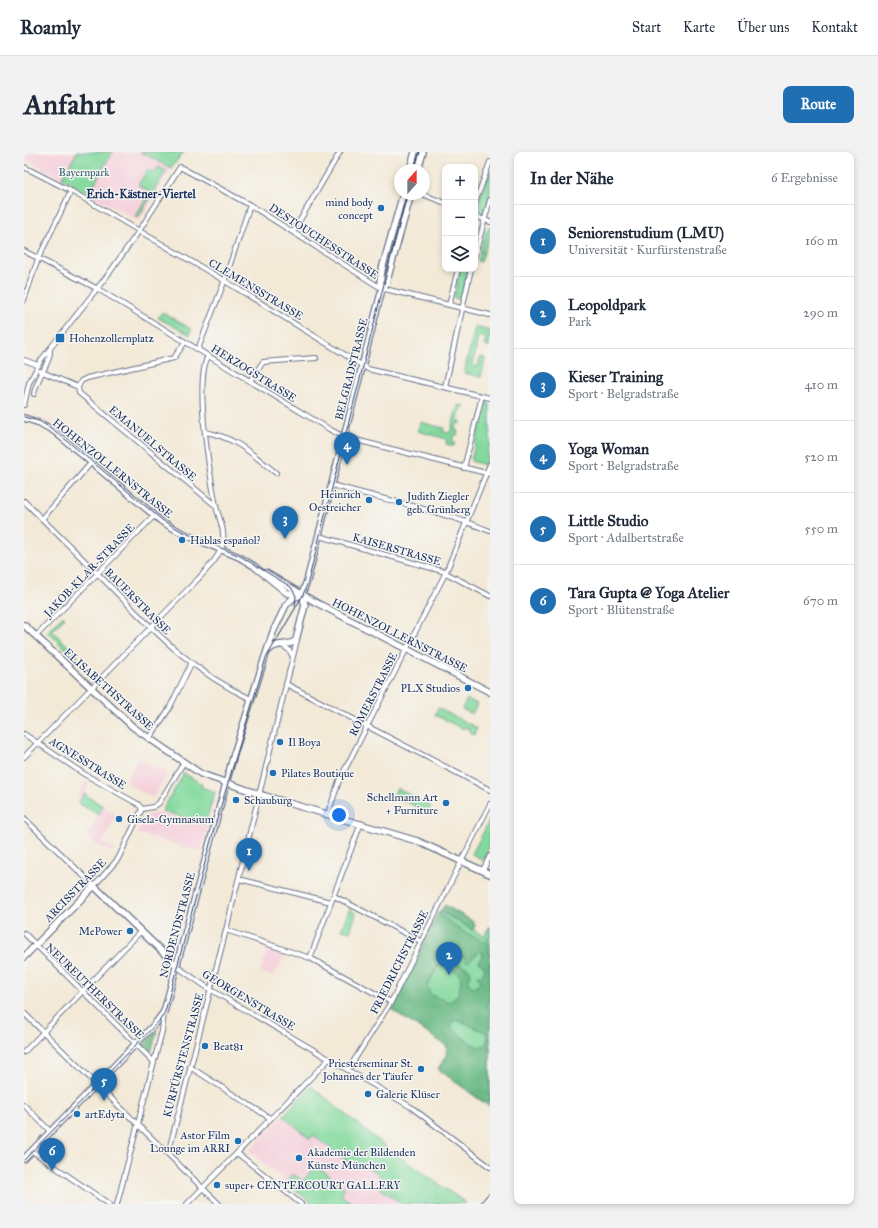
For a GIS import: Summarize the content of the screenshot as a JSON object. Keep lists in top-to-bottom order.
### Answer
{
  "streets": {
    "main road": [
      "BELGRADSTRASSE",
      "HOHENZOLLERNSTRASSE",
      "ELISABETHSTRASSE",
      "ARCISSTRASSE",
      "NORDENDSTRASSE",
      "GEORGENSTRASSE"
    ],
    "street": [
      "DESTOUCHESSTRASSE",
      "CLEMENSSTRASSE",
      "HERZOGSTRASSE",
      "EMANUELSTRASSE",
      "KAISERSTRASSE",
      "JAKOB-KLAR-STRASSE",
      "BAUERSTRASSE",
      "RÖMERSTRASSE",
      "AGNESSTRASSE",
      "FRIEDRICHSTRASSE",
      "NEUREUTHERSTRASSE",
      "KURFÜRSTENSTRASSE"
    ]
  },
  "crossings": [
    ["DESTOUCHESSTRASSE", "CLEMENSSTRASSE"],
    ["DESTOUCHESSTRASSE", "BELGRADSTRASSE"],
    ["CLEMENSSTRASSE", "BELGRADSTRASSE"],
    ["BELGRADSTRASSE", "HERZOGSTRASSE"],
    ["BELGRADSTRASSE", "HOHENZOLLERNSTRASSE"],
    ["BELGRADSTRASSE", "KAISERSTRASSE"],
    ["HERZOGSTRASSE", "RÖMERSTRASSE"],
    ["HOHENZOLLERNSTRASSE", "JAKOB-KLAR-STRASSE"],
    ["HOHENZOLLERNSTRASSE", "RÖMERSTRASSE"],
    ["KAISERSTRASSE", "RÖMERSTRASSE"],
    ["JAKOB-KLAR-STRASSE", "BAUERSTRASSE"],
    ["JAKOB-KLAR-STRASSE", "ELISABETHSTRASSE"],
    ["BAUERSTRASSE", "NORDENDSTRASSE"],
    ["ELISABETHSTRASSE", "RÖMERSTRASSE"],
    ["ELISABETHSTRASSE", "NORDENDSTRASSE"],
    ["ELISABETHSTRASSE", "FRIEDRICHSTRASSE"],
    ["ELISABETHSTRASSE", "KURFÜRSTENSTRASSE"],
    ["AGNESSTRASSE", "ARCISSTRASSE"],
    ["ARCISSTRASSE", "NEUREUTHERSTRASSE"],
    ["ARCISSTRASSE", "GEORGENSTRASSE"],
    ["NORDENDSTRASSE", "NEUREUTHERSTRASSE"],
    ["NORDENDSTRASSE", "GEORGENSTRASSE"],
    ["FRIEDRICHSTRASSE", "GEORGENSTRASSE"],
    ["GEORGENSTRASSE", "KURFÜRSTENSTRASSE"]
  ],
  "districts": ["Erich-Kästner-Viertel"],
  "parks": ["Bayernpark"],
  "places": {
    "other": [
      "mind body concept",
      "Heinrich Oestreicher",
      "Judith Ziegler geb. Grünberg",
      "Hablas español?",
      "PLX Studios",
      "Il Boya",
      "Pilates Boutique",
      "Schauburg",
      "Schellmann Art + Furniture",
      "Gisela-Gymnasium",
      "MePower",
      "Beat81",
      "Priesterseminar St. Johannes der Täufer",
      "Galerie Klüser",
      "artEdyta",
      "Astor Film Lounge im ARRI",
      "Akademie der Bildenden Künste München",
      "super+ CENTERCOURT GALLERY"
    ],
    "transit": ["Hohenzollernplatz"]
  },
  "north": "top",
  "page": {
    "header": "Roamly",
    "nav": [
      "Start",
      "Karte",
      "Über uns",
      "Kontakt"
    ],
    "buttons": "Route",
    "title": "Anfahrt",
    "heading": ["In der Nähe", "6 Ergebnisse"],
    "map_buttons": ["+", "−"],
    "list": [
      {
        "mark": "1",
        "name": "Seniorenstudium (LMU)",
        "note": "Universität · Kurfürstenstraße",
        "value": "160 m"
      },
      {
        "mark": "2",
        "name": "Leopoldpark",
        "note": "Park",
        "value": "290 m"
      },
      {
        "mark": "3",
        "name": "Kieser Training",
        "note": "Sport · Belgradstraße",
        "value": "410 m"
      },
      {
        "mark": "4",
        "name": "Yoga Woman",
        "note": "Sport · Belgradstraße",
        "value": "520 m"
      },
      {
        "mark": "5",
        "name": "Little Studio",
        "note": "Sport · Adalbertstraße",
        "value": "550 m"
      },
      {
        "mark": "6",
        "name": "Tara Gupta @ Yoga Atelier",
        "note": "Sport · Blütenstraße",
        "value": "670 m"
      }
    ],
    "pins": [
      "4",
      "3",
      "1",
      "2",
      "5",
      "6"
    ]
  }
}
